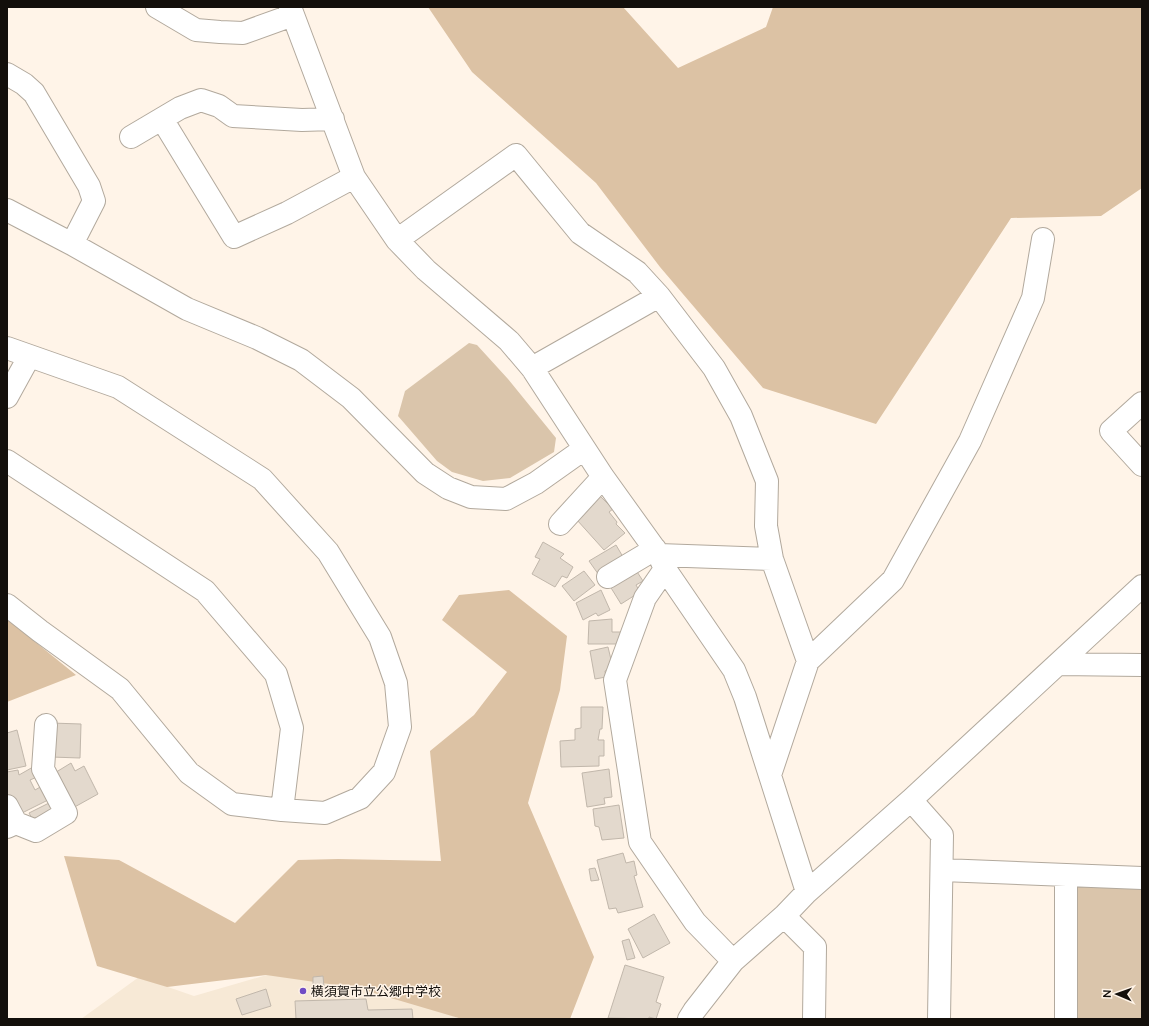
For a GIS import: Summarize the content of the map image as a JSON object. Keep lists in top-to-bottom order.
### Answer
{
  "places": ["横須賀市立公郷中学校"],
  "north": "left"
}
